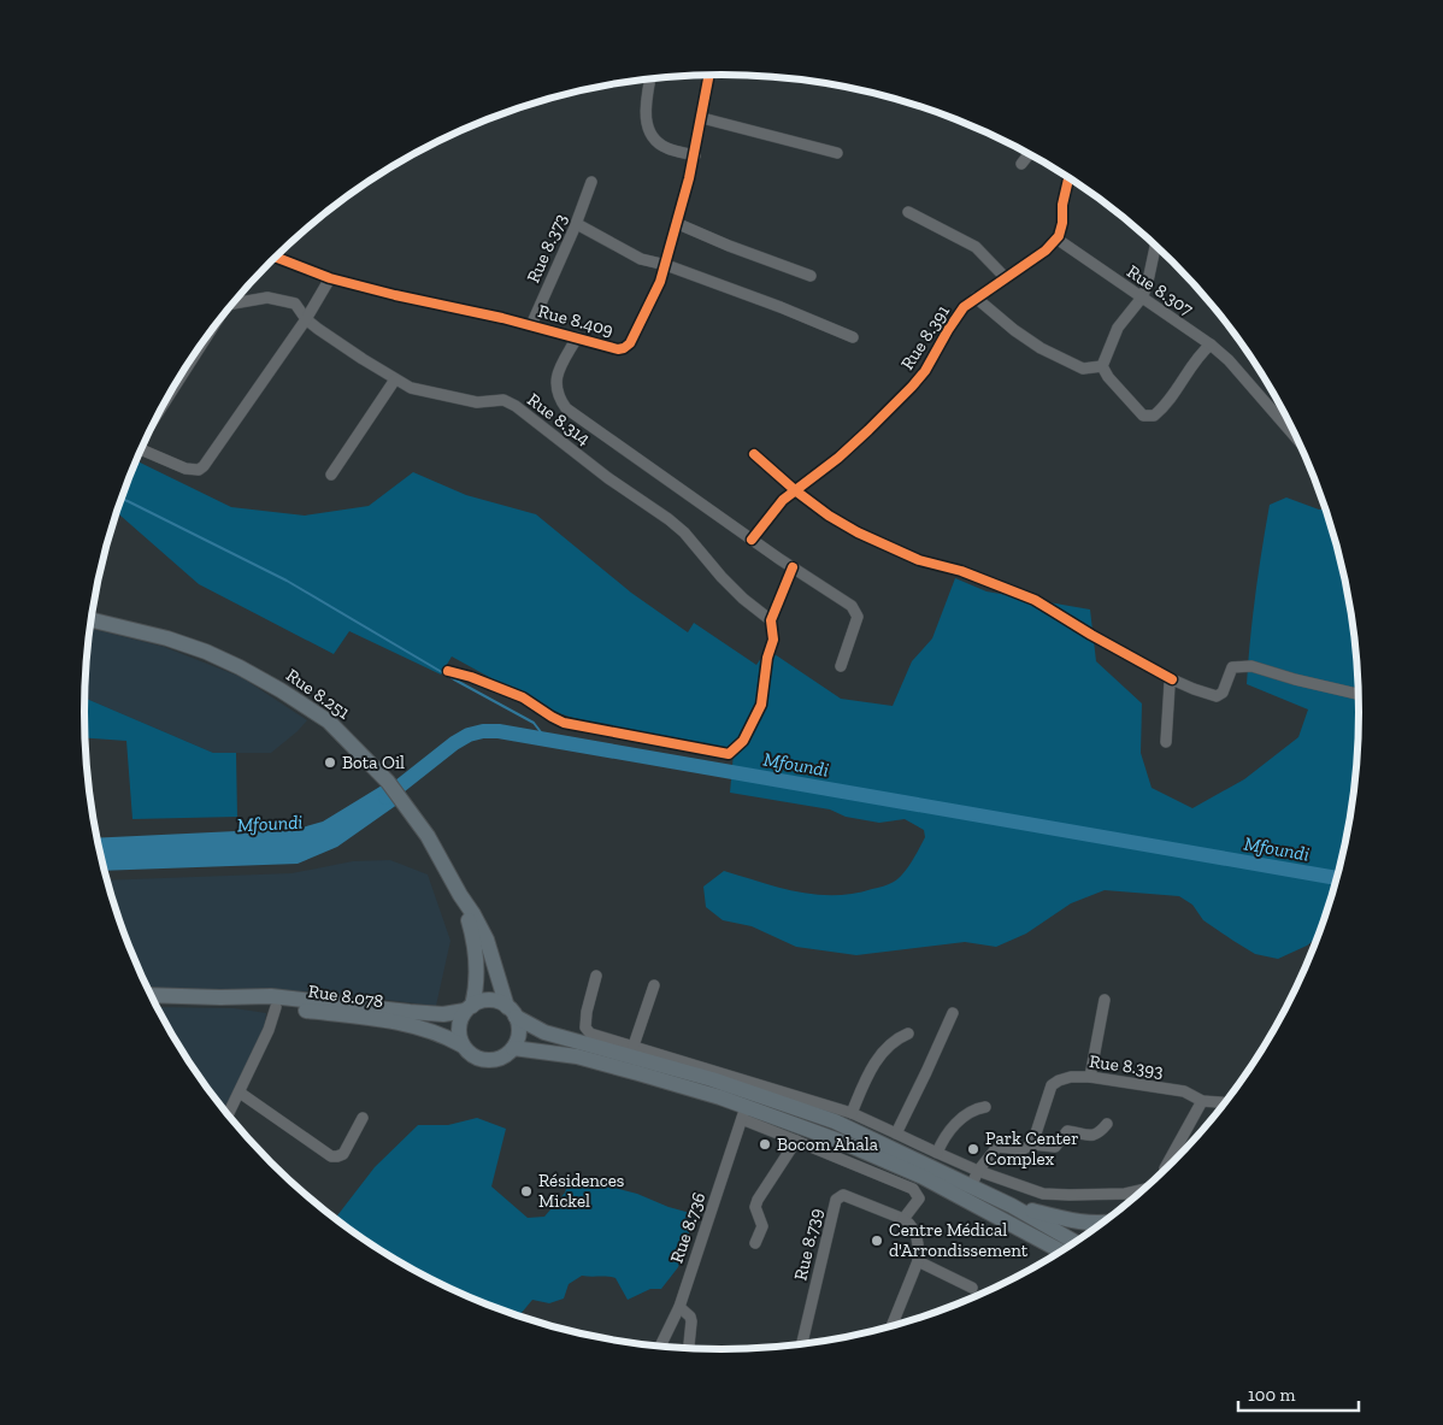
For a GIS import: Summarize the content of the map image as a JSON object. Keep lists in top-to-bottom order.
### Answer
{
  "streets": {
    "highway": ["Rue 8.251", "Rue 8.078"],
    "street": [
      "Rue 8.373",
      "Rue 8.307",
      "Rue 8.409",
      "Rue 8.391",
      "Rue 8.314",
      "Rue 8.393",
      "Rue 8.736",
      "Rue 8.739"
    ]
  },
  "crossings": [
    ["Rue 8.373", "Rue 8.409"],
    ["Rue 8.307", "Rue 8.391"],
    ["Rue 8.251", "Rue 8.078"]
  ],
  "water": ["Mfoundi"],
  "places": [
    "Bota Oil",
    "Bocom Ahala",
    "Park Center Complex",
    "Résidences Mickel",
    "Centre Médical d'Arrondissement"
  ],
  "scale_bar": "100 m"
}
